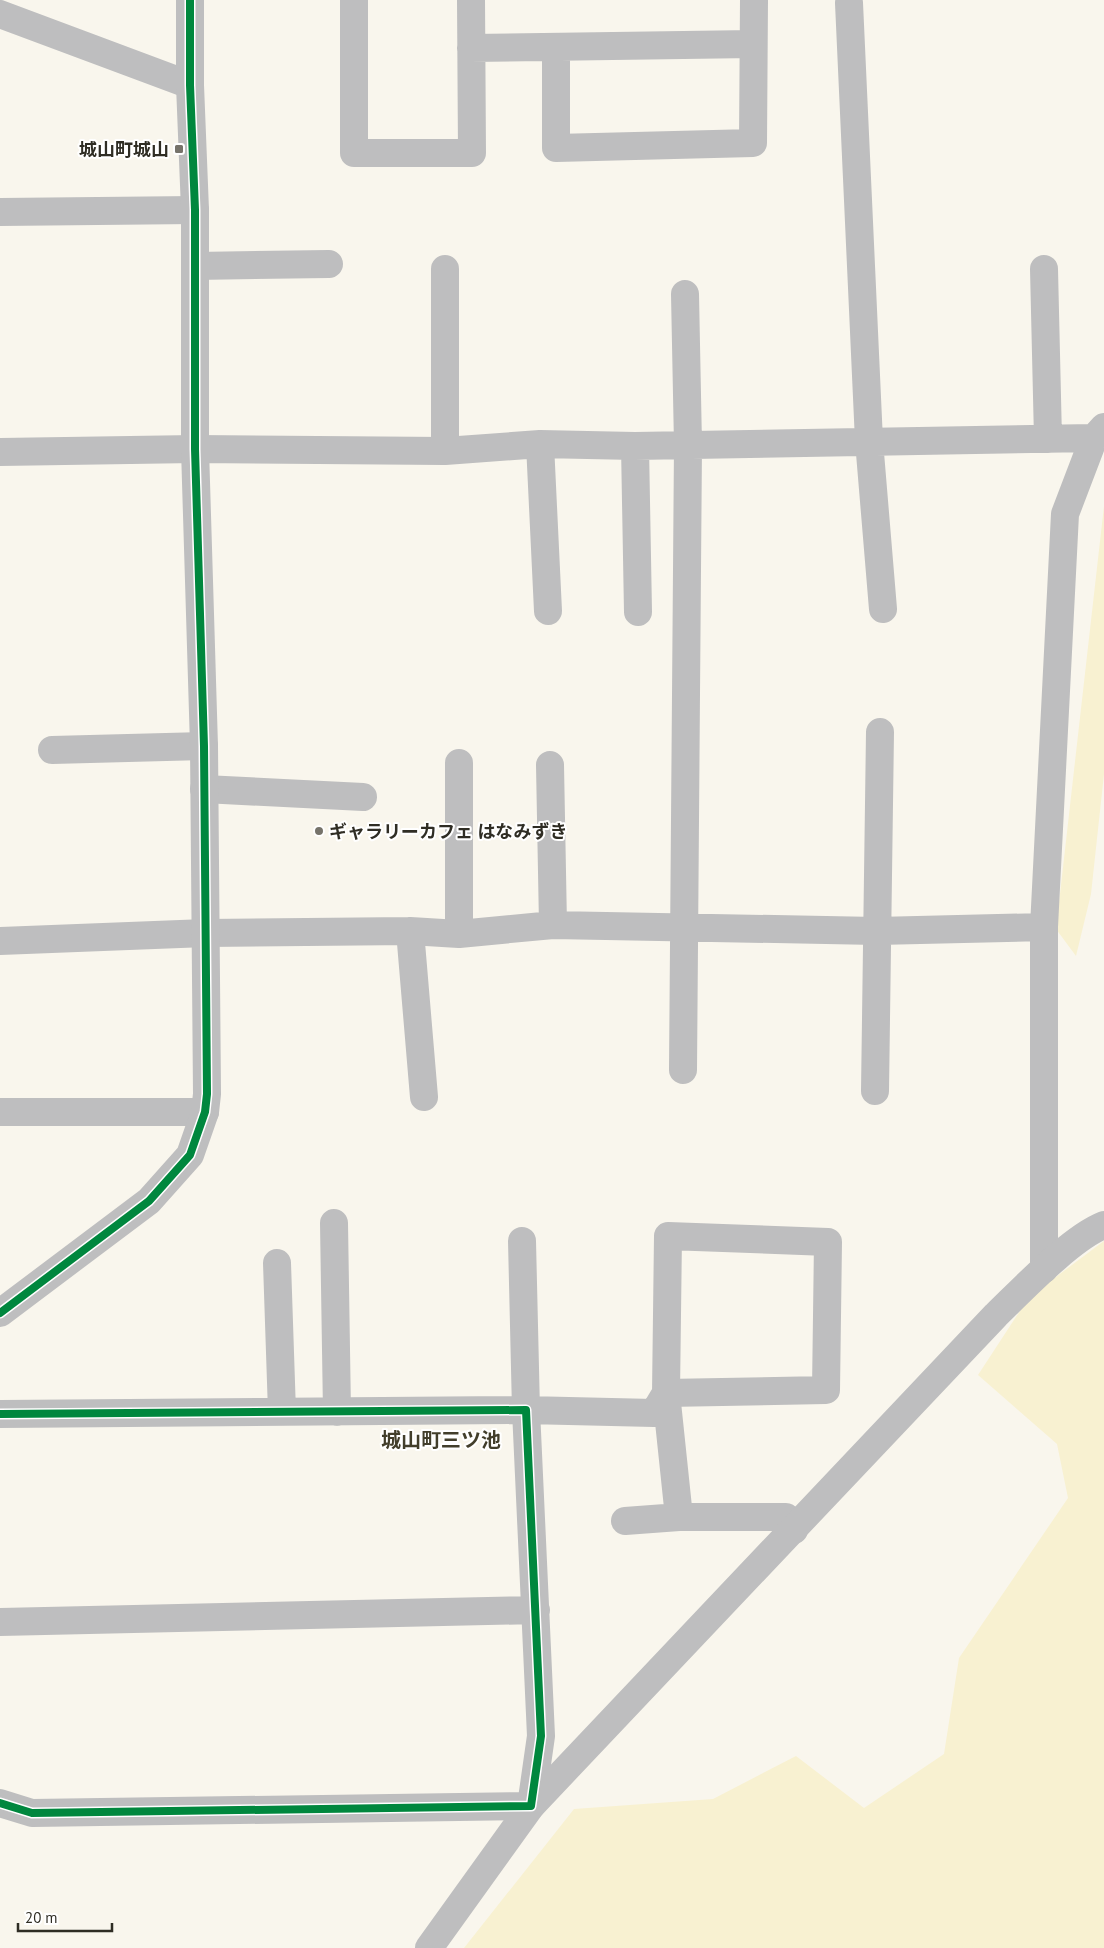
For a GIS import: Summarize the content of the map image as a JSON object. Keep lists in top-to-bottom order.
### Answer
{
  "districts": ["城山町三ツ池"],
  "places": {
    "transit": ["城山町城山"],
    "other": ["ギャラリーカフェ はなみずき"]
  },
  "scale_bar": "20 m"
}
